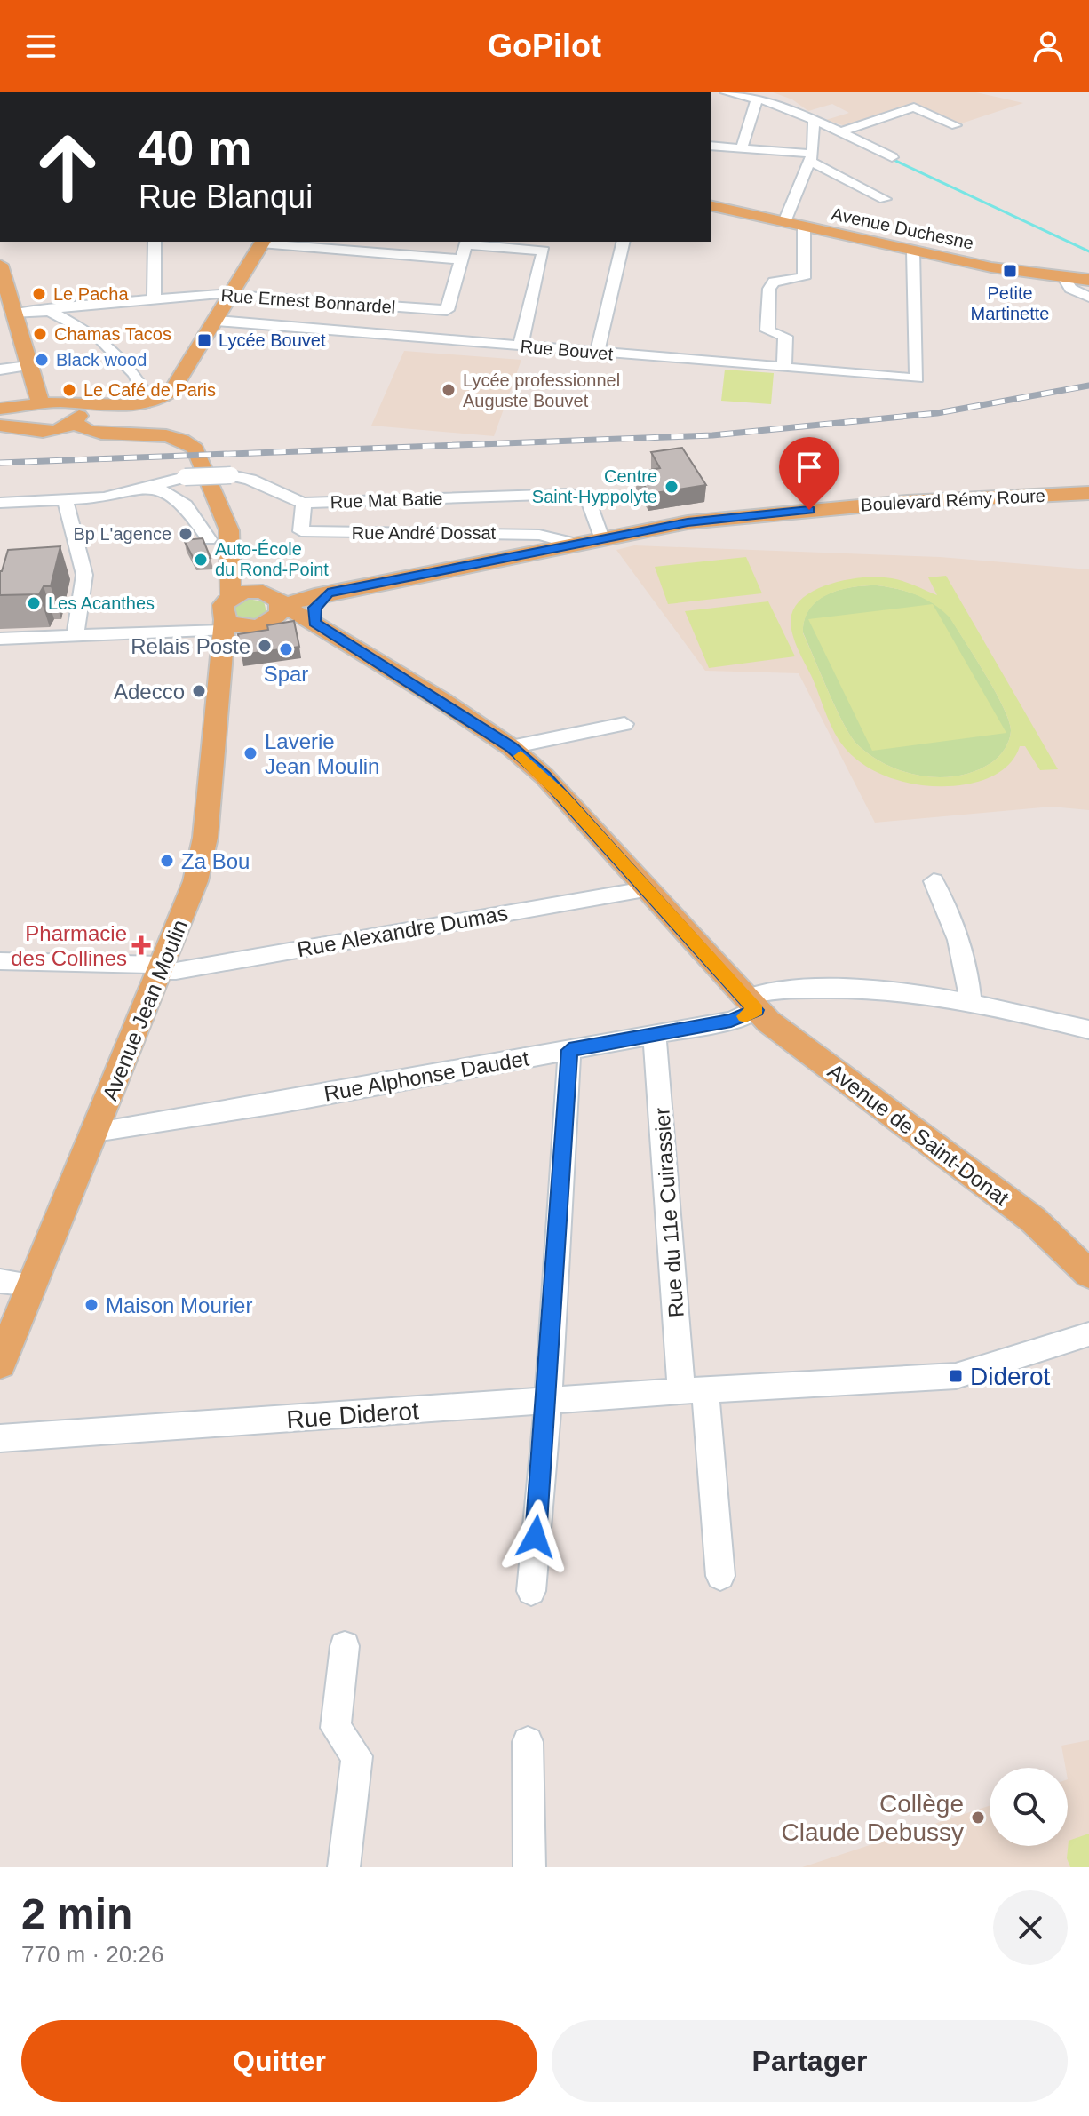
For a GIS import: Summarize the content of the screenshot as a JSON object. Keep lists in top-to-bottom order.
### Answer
{
  "streets": {
    "main road": [
      "Avenue Duchesne",
      "Boulevard Rémy Roure",
      "Avenue Jean Moulin",
      "Avenue de Saint-Donat"
    ],
    "street": [
      "Rue Ernest Bonnardel",
      "Rue Bouvet",
      "Rue Mat Batie",
      "Rue André Dossat",
      "Rue Alexandre Dumas",
      "Rue Alphonse Daudet",
      "Rue du 11e Cuirassier",
      "Rue Diderot"
    ]
  },
  "crossings": [
    ["Avenue Duchesne", "Rue Bouvet"],
    ["Rue Mat Batie", "Boulevard Rémy Roure"],
    ["Rue Mat Batie", "Rue André Dossat"],
    ["Boulevard Rémy Roure", "Rue André Dossat"],
    ["Rue Alexandre Dumas", "Avenue Jean Moulin"],
    ["Rue Alexandre Dumas", "Avenue de Saint-Donat"],
    ["Avenue Jean Moulin", "Rue Alphonse Daudet"],
    ["Rue Alphonse Daudet", "Avenue de Saint-Donat"],
    ["Rue Alphonse Daudet", "Rue du 11e Cuirassier"],
    ["Rue du 11e Cuirassier", "Rue Diderot"]
  ],
  "places": {
    "transit": ["Petite Martinette", "Lycée Bouvet", "Diderot"],
    "other": [
      "Le Pacha",
      "Chamas Tacos",
      "Black wood",
      "Le Café de Paris",
      "Lycée professionnel Auguste Bouvet",
      "Centre Saint-Hyppolyte",
      "Bp L'agence",
      "Auto-École du Rond-Point",
      "Les Acanthes",
      "Relais Poste",
      "Spar",
      "Adecco",
      "Laverie Jean Moulin",
      "Za Bou",
      "Maison Mourier",
      "Collège Claude Debussy"
    ],
    "health": ["Pharmacie des Collines"]
  },
  "page": {
    "header": "GoPilot",
    "turn": ["40 m", "Rue Blanqui"],
    "heading": ["2 min", "770 m · 20:26"],
    "buttons": ["Quitter", "Partager"]
  }
}
